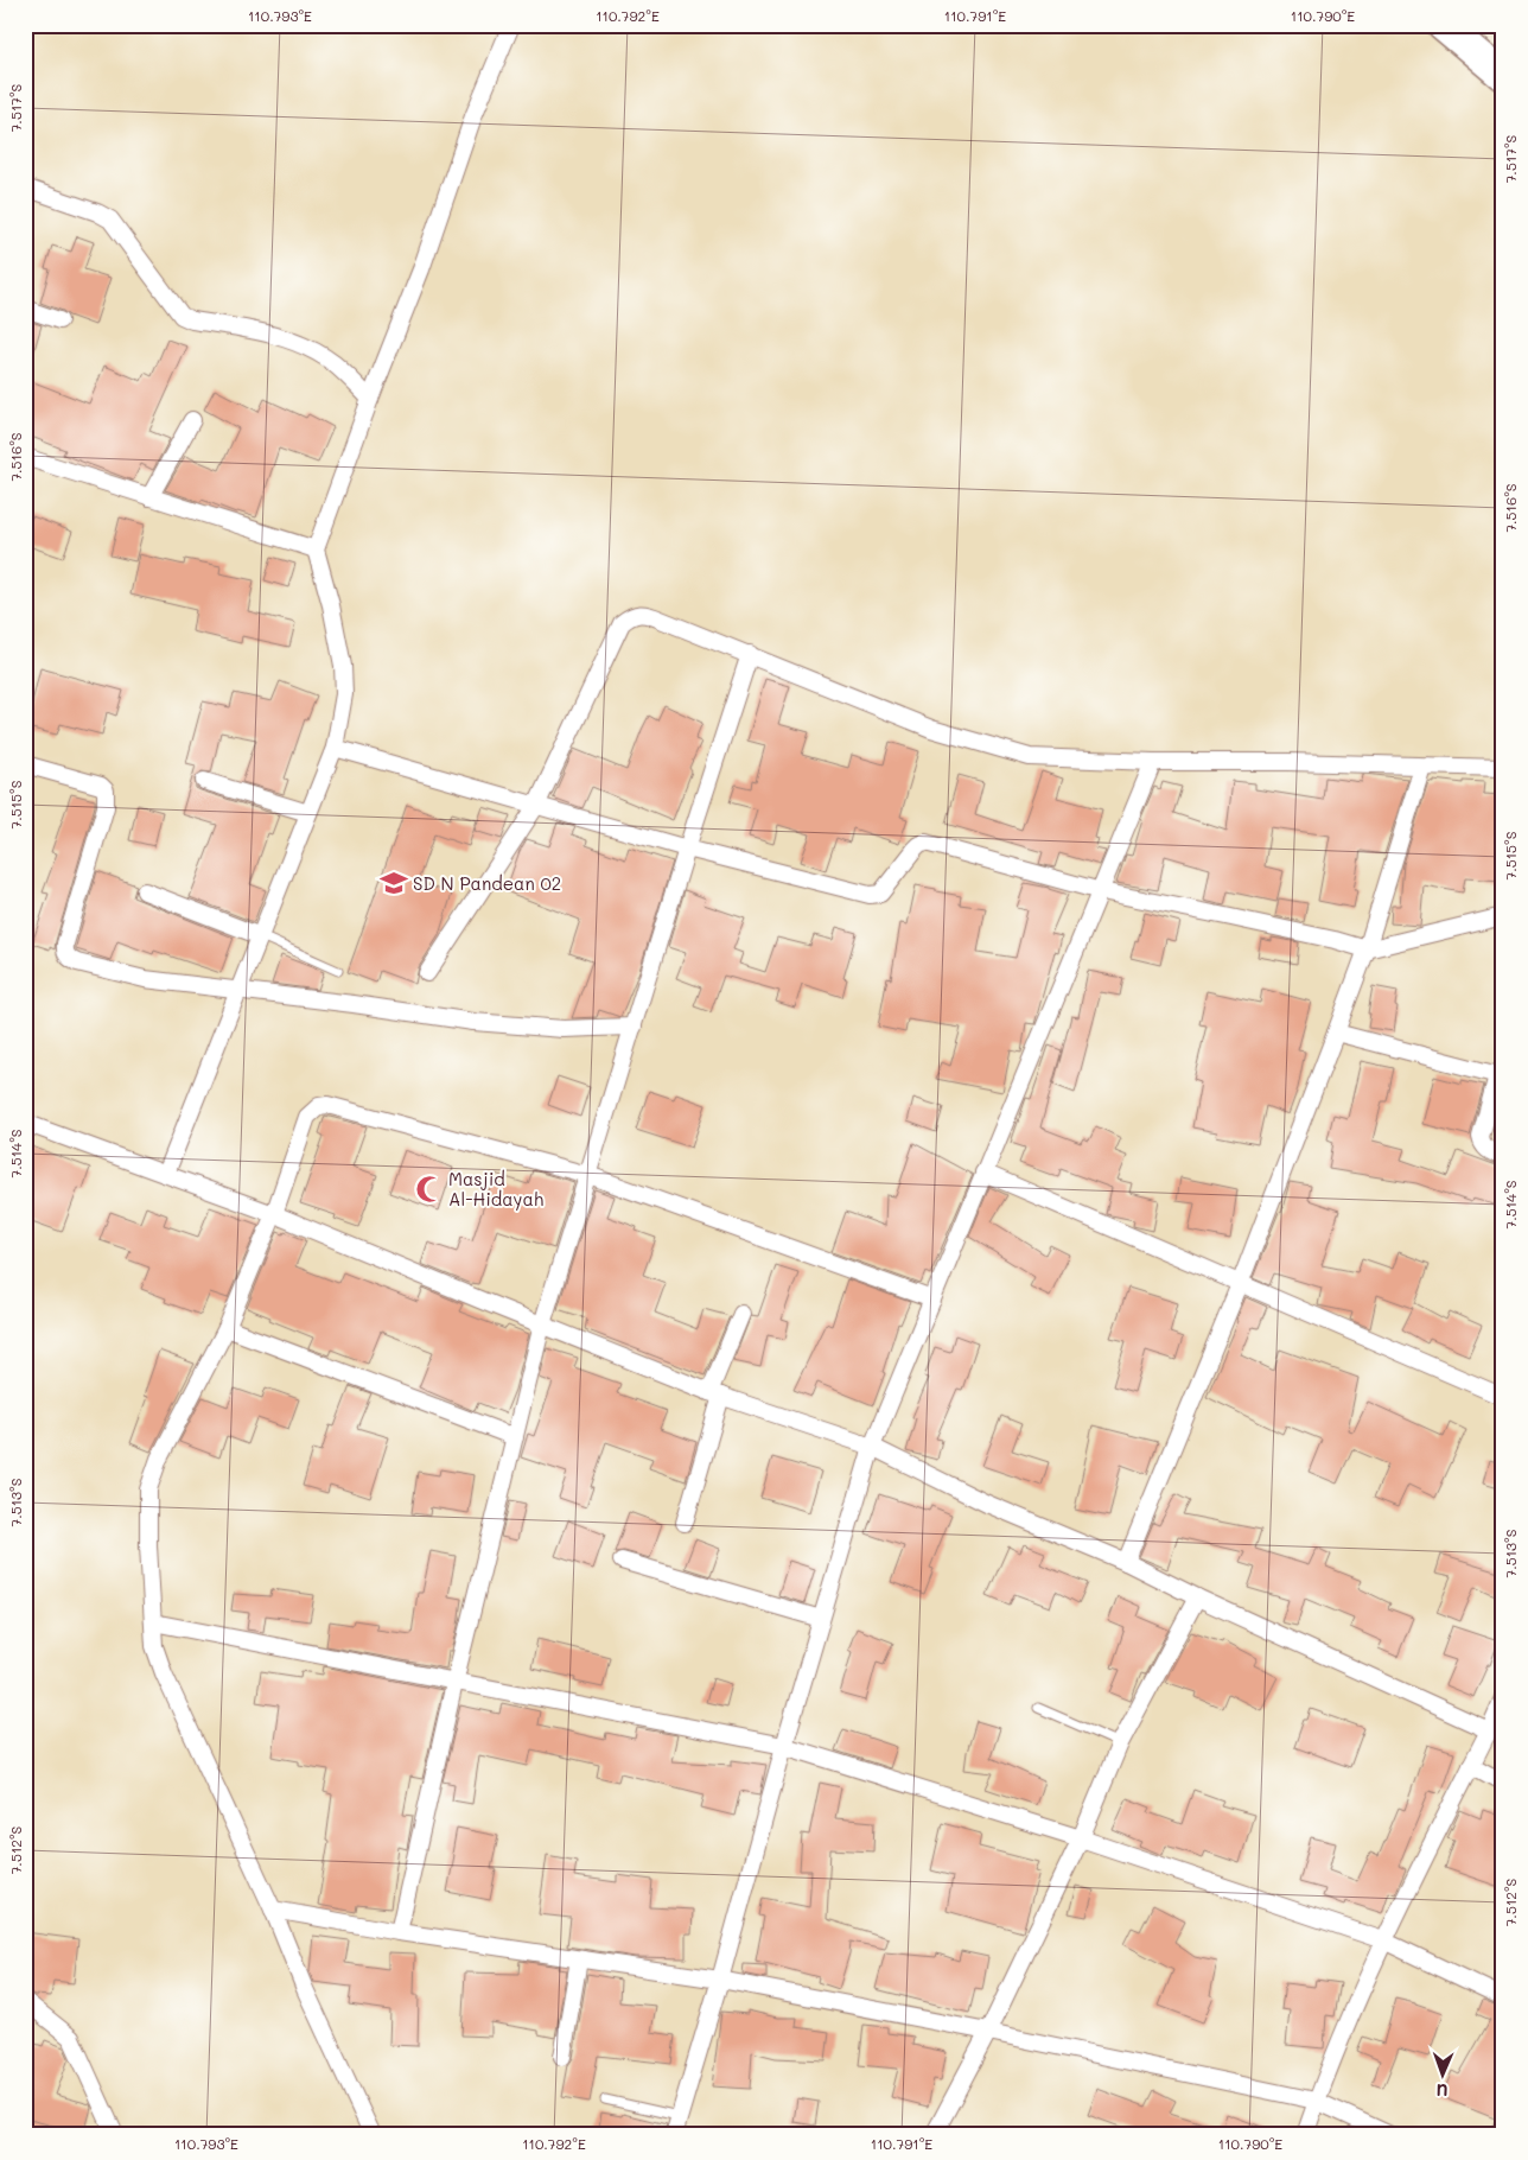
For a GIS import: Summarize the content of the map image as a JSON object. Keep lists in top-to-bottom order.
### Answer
{
  "places": {
    "school or university": ["SD N Pandean 02"],
    "mosque": ["Masjid Al-Hidayah"]
  },
  "north": "bottom",
  "coordinates": [
    "110.793°E",
    "110.792°E",
    "110.791°E",
    "110.790°E",
    "7.517°S",
    "7.516°S",
    "7.515°S",
    "7.514°S",
    "7.513°S",
    "7.512°S"
  ]
}
